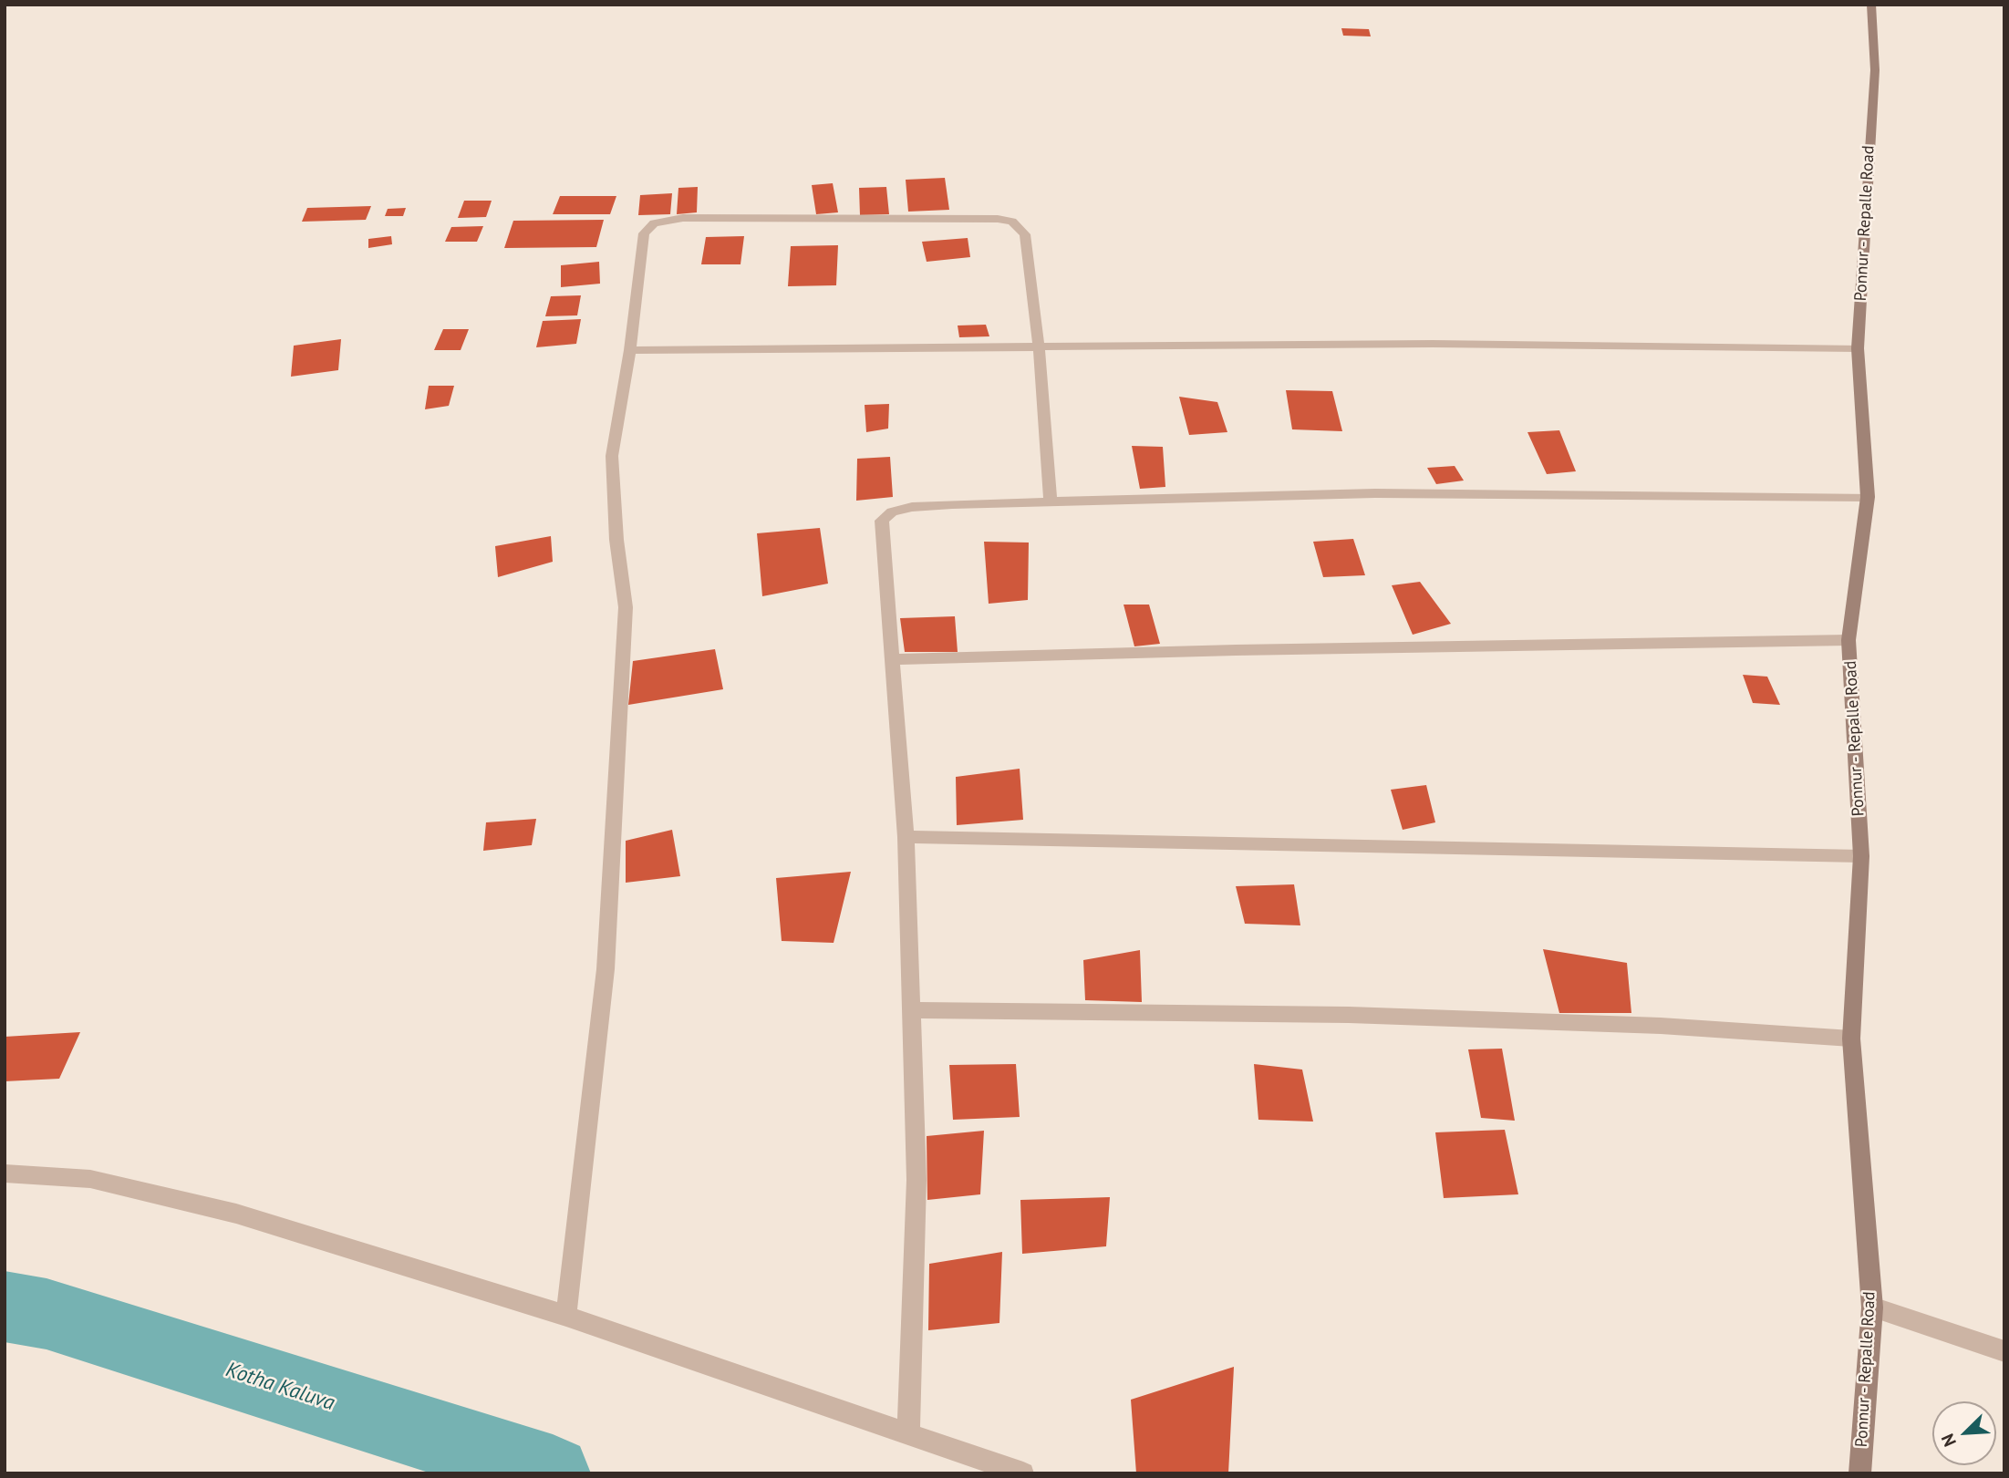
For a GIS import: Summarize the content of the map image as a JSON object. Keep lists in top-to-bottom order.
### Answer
{
  "streets": {
    "main road": ["Ponnur - Repalle Road"]
  },
  "water": ["Kotha Kaluva"],
  "north": "bottom left"
}
